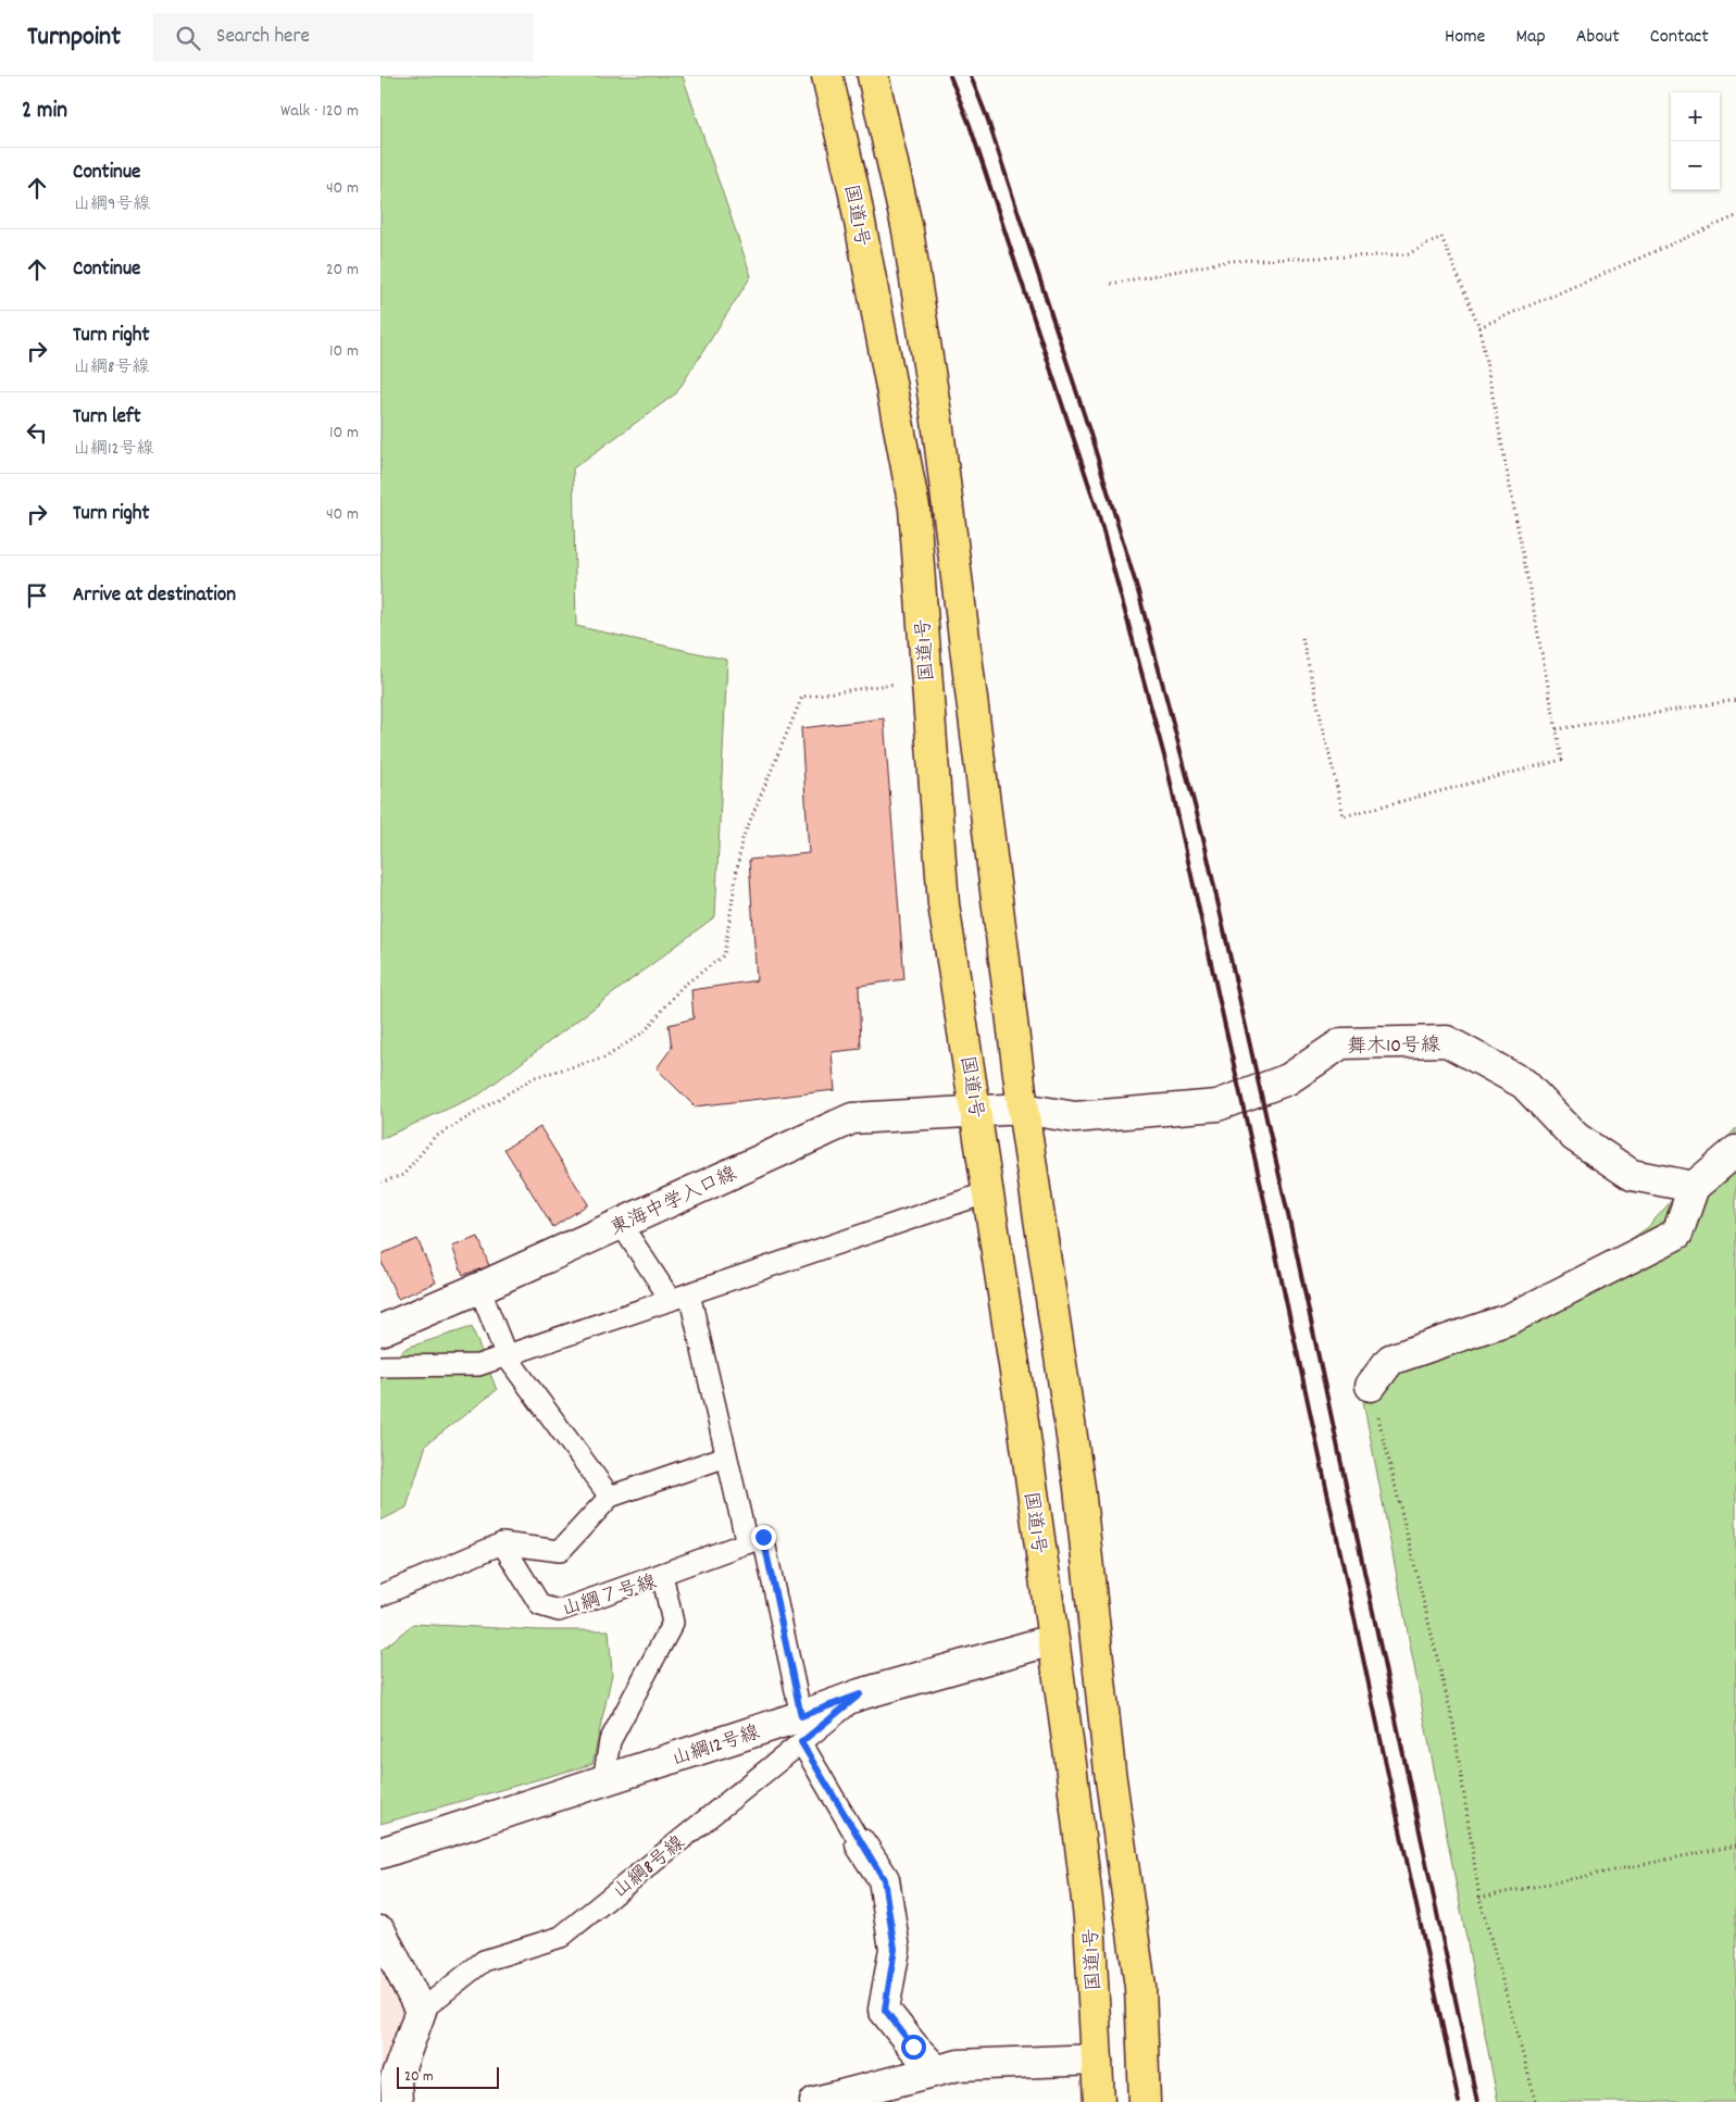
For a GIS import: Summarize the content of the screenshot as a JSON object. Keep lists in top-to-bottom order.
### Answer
{
  "streets": {
    "highway": ["国道1号"],
    "street": ["舞木10号線", "東海中学入口線", "山綱12号線"],
    "lane": ["山綱７号線", "山綱8号線"]
  },
  "crossings": [
    ["国道1号", "舞木10号線"],
    ["国道1号", "東海中学入口線"],
    ["国道1号", "山綱12号線"],
    ["舞木10号線", "東海中学入口線"],
    ["山綱７号線", "山綱12号線"],
    ["山綱12号線", "山綱8号線"]
  ],
  "scale_bar": "20 m",
  "page": {
    "header": "Turnpoint",
    "search": "Search here",
    "nav": [
      "Home",
      "Map",
      "About",
      "Contact"
    ],
    "heading": ["2 min", "Walk · 120 m"],
    "map_buttons": ["+", "−"],
    "list": [
      ["Continue", "山綱9号線", "40 m"],
      ["Continue", "20 m"],
      ["Turn right", "山綱8号線", "10 m"],
      ["Turn left", "山綱12号線", "10 m"],
      ["Turn right", "40 m"],
      "Arrive at destination"
    ],
    "scale": "20 m"
  }
}
